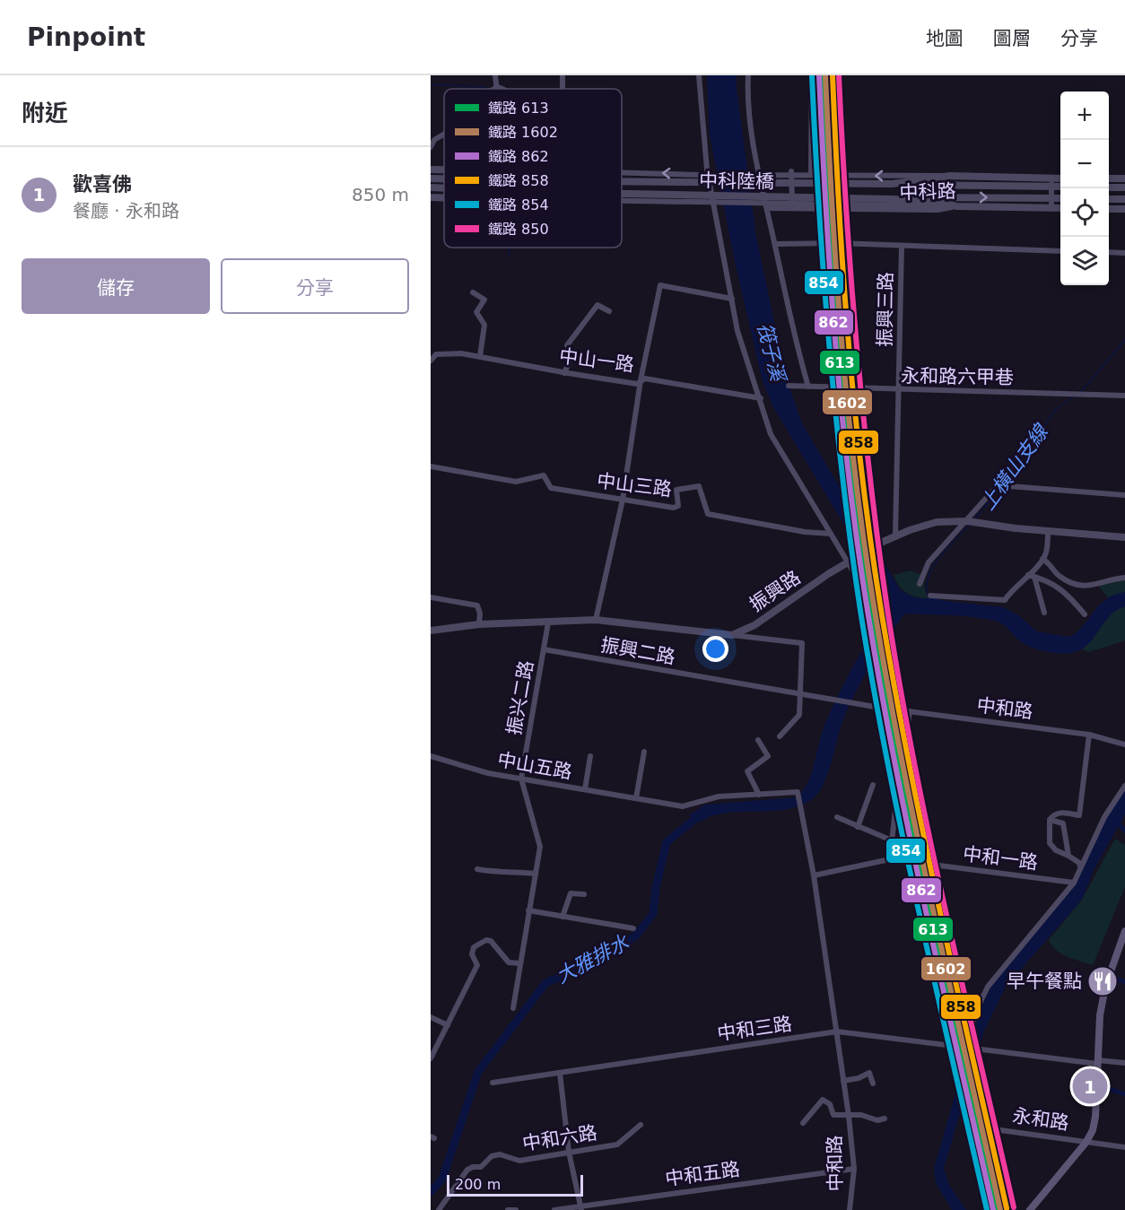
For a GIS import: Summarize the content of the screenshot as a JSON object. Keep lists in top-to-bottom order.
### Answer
{
  "streets": {
    "main road": ["永和路"],
    "street": [
      "中科陸橋",
      "中科路",
      "振興三路",
      "中山一路",
      "永和路六甲巷",
      "中山三路",
      "振興路",
      "振興二路",
      "振兴二路",
      "中和路",
      "中山五路",
      "中和一路",
      "中和三路",
      "中和六路",
      "中和五路"
    ]
  },
  "crossings": [
    ["中科陸橋", "中科路"],
    ["振興三路", "永和路六甲巷"],
    ["振興三路", "振興路"],
    ["振興二路", "振兴二路"],
    ["振興二路", "中和路"],
    ["振兴二路", "中山五路"],
    ["中和路", "中山五路"],
    ["中和路", "中和三路"],
    ["中和路", "中和五路"],
    ["中和三路", "永和路"]
  ],
  "water": ["筏子溪", "上橫山支線", "大雅排水"],
  "places": {
    "restaurant": ["早午餐點"]
  },
  "lines": [
    "rail line 613",
    "rail line 1602",
    "rail line 862",
    "rail line 858",
    "rail line 850",
    "rail line 854"
  ],
  "legend": [
    "鐵路 613",
    "鐵路 1602",
    "鐵路 862",
    "鐵路 858",
    "鐵路 854",
    "鐵路 850"
  ],
  "scale_bar": "200 m",
  "page": {
    "header": "Pinpoint",
    "nav": ["地圖", "圖層", "分享"],
    "heading": "附近",
    "map_buttons": ["+", "−"],
    "list": [
      {
        "mark": "1",
        "name": "歡喜佛",
        "note": "餐廳 · 永和路",
        "value": "850 m"
      }
    ],
    "buttons": ["儲存", "分享"],
    "pins": "1",
    "scale": "200 m"
  }
}
